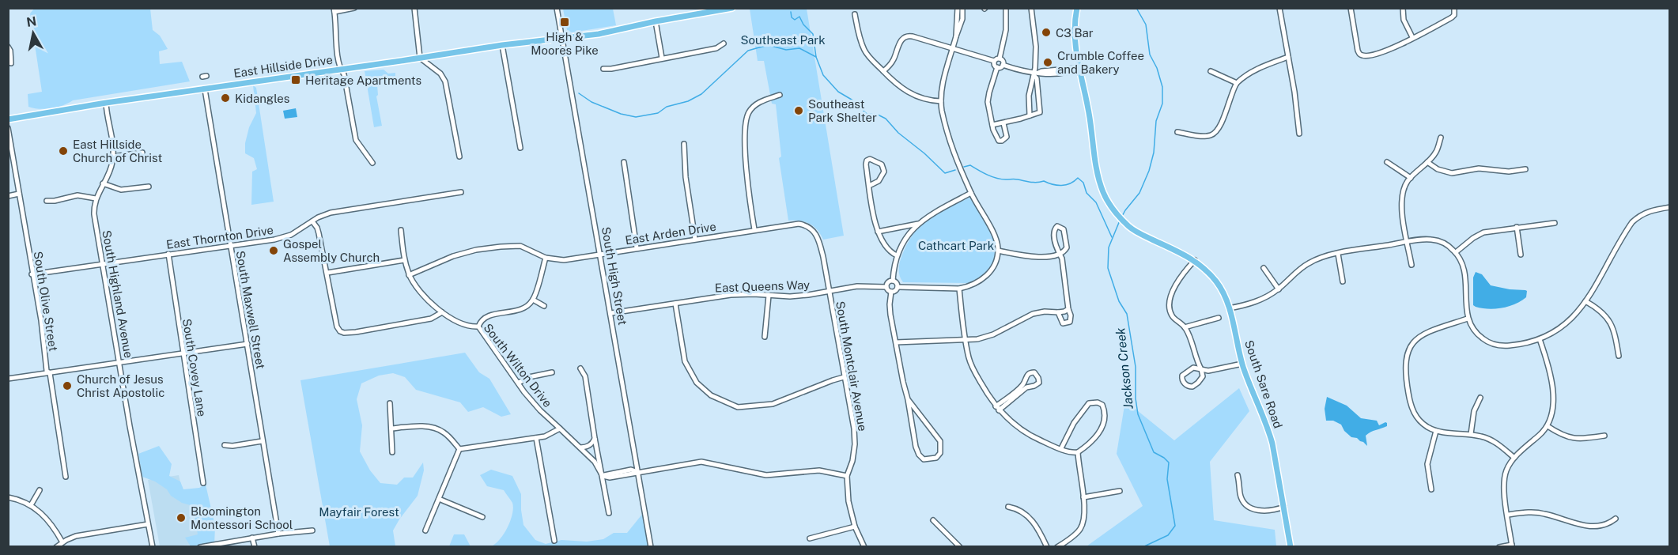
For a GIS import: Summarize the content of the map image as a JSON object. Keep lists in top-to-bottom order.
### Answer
{
  "streets": {
    "main road": ["East Hillside Drive", "South Sare Road"],
    "street": [
      "East Arden Drive",
      "East Thornton Drive",
      "South High Street",
      "East Queens Way",
      "South Highland Avenue",
      "South Olive Street",
      "South Maxwell Street",
      "South Wilton Drive",
      "South Montclair Avenue",
      "South Covey Lane"
    ]
  },
  "crossings": [
    ["East Hillside Drive", "South High Street"],
    ["East Hillside Drive", "South Highland Avenue"],
    ["East Hillside Drive", "South Maxwell Street"],
    ["East Arden Drive", "South High Street"],
    ["East Arden Drive", "South Wilton Drive"],
    ["East Arden Drive", "South Montclair Avenue"],
    ["East Thornton Drive", "South Highland Avenue"],
    ["East Thornton Drive", "South Olive Street"],
    ["East Thornton Drive", "South Maxwell Street"],
    ["East Thornton Drive", "South Covey Lane"],
    ["South High Street", "East Queens Way"],
    ["East Queens Way", "South Montclair Avenue"]
  ],
  "water": ["Jackson Creek"],
  "parks": ["Southeast Park", "Cathcart Park", "Mayfair Forest"],
  "places": {
    "transit": ["High & Moores Pike", "Heritage Apartments"],
    "other": [
      "C3 Bar",
      "Crumble Coffee and Bakery",
      "Kidangles",
      "Southeast Park Shelter",
      "East Hillside Church of Christ",
      "Gospel Assembly Church",
      "Church of Jesus Christ Apostolic",
      "Bloomington Montessori School"
    ]
  },
  "north": "top"
}
